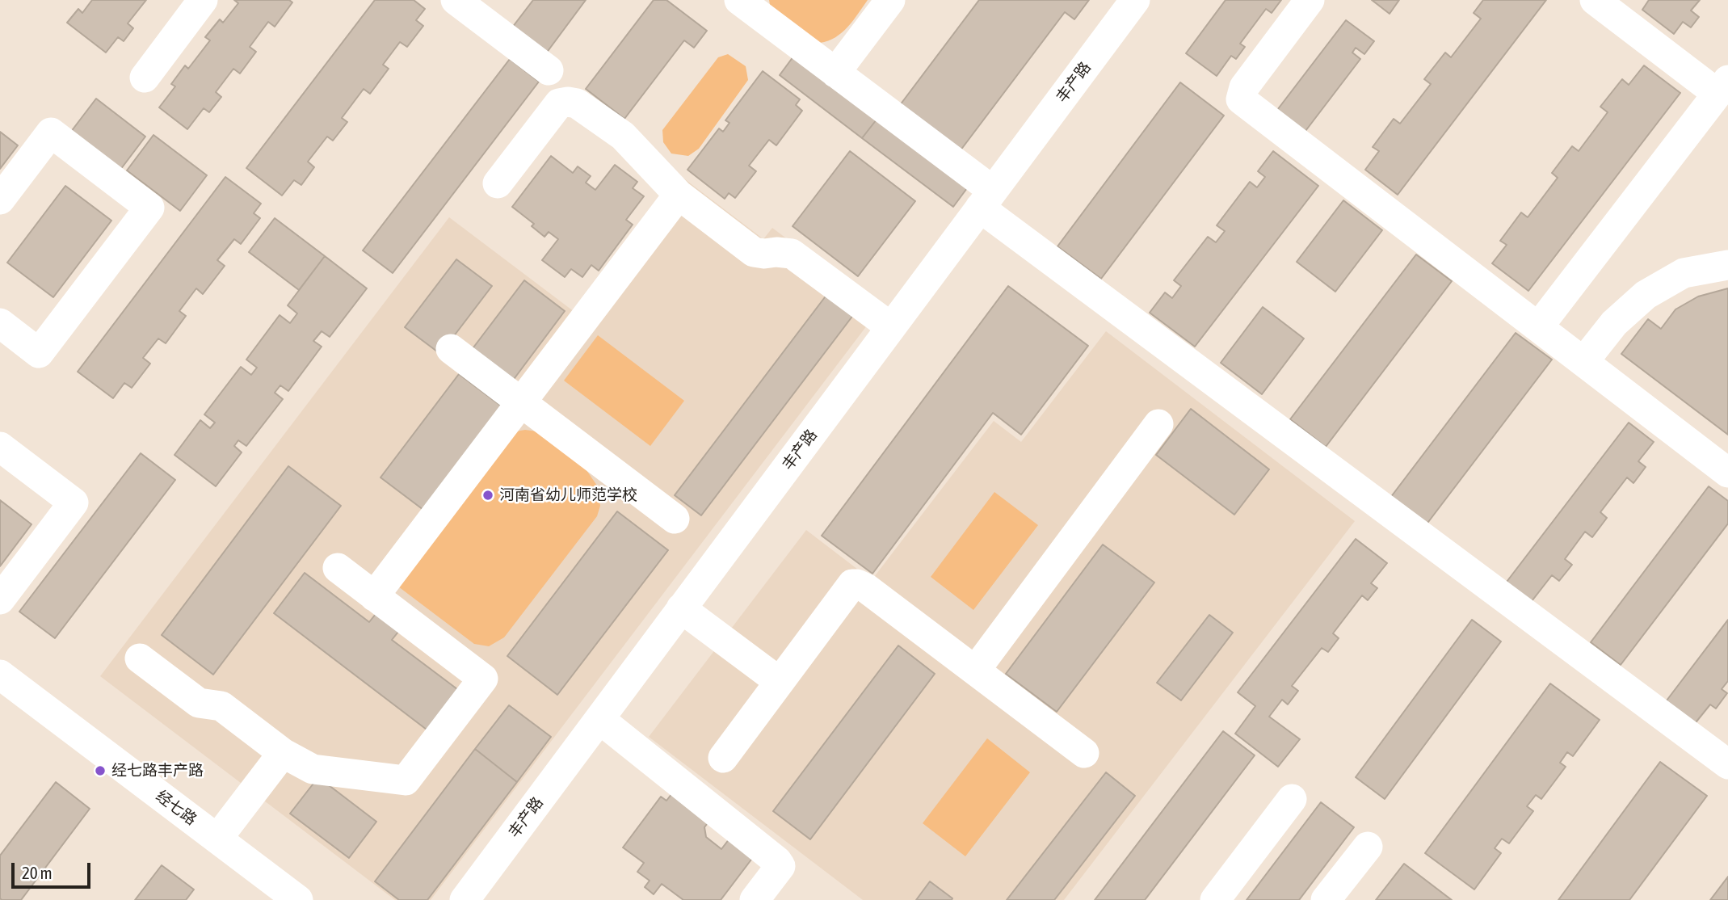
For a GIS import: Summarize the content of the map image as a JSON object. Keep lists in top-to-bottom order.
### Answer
{
  "streets": {
    "street": ["丰产路", "经七路"]
  },
  "places": ["河南省幼儿师范学校", "经七路丰产路"],
  "scale_bar": "20 m"
}
